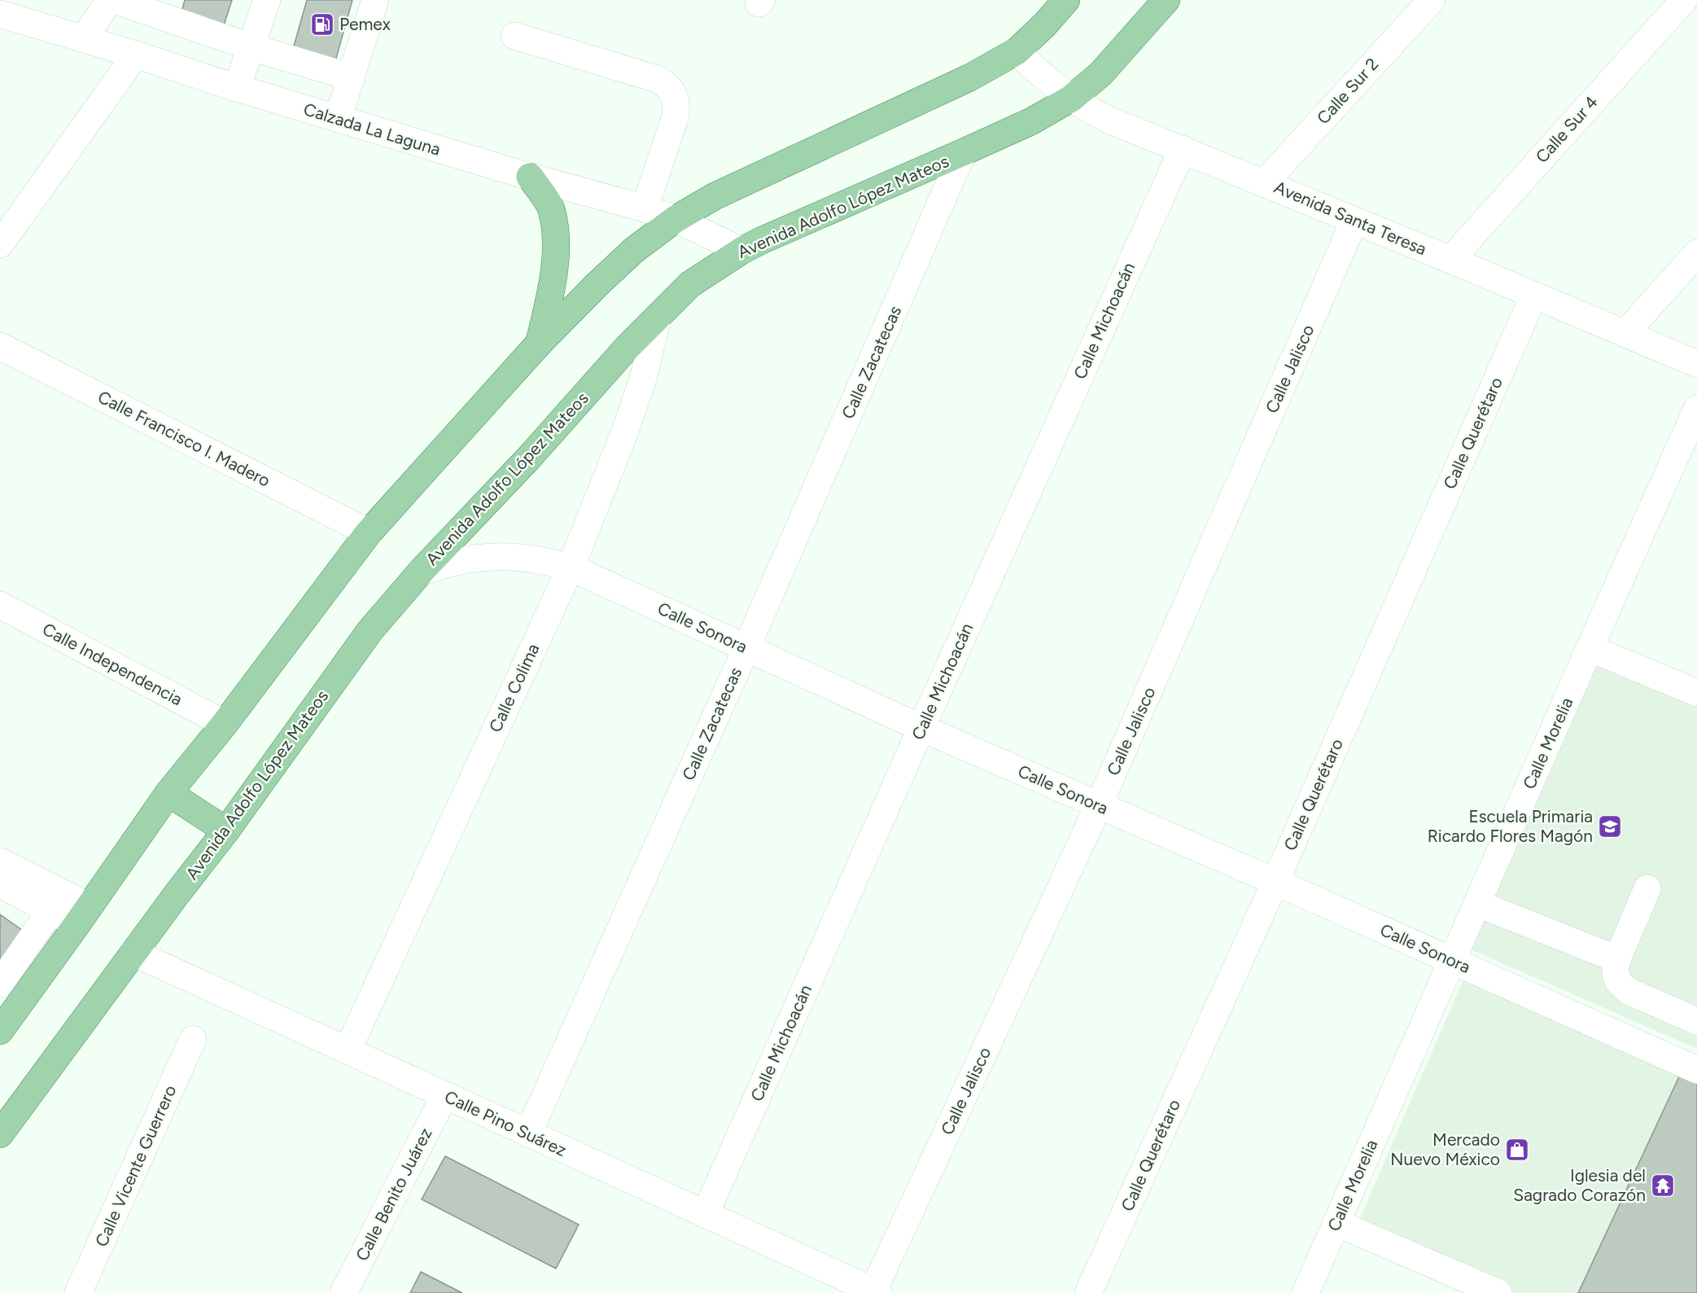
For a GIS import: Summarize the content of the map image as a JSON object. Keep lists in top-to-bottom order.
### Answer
{
  "streets": {
    "main road": ["Avenida Adolfo López Mateos"],
    "street": [
      "Calle Sur 2",
      "Calzada La Laguna",
      "Calle Sur 4",
      "Avenida Santa Teresa",
      "Calle Michoacán",
      "Calle Zacatecas",
      "Calle Jalisco",
      "Calle Querétaro",
      "Calle Francisco I. Madero",
      "Calle Sonora",
      "Calle Independencia",
      "Calle Colima",
      "Calle Morelia",
      "Calle Pino Suárez",
      "Calle Vicente Guerrero",
      "Calle Benito Juárez"
    ]
  },
  "crossings": [
    ["Calle Sur 2", "Avenida Santa Teresa"],
    ["Calzada La Laguna", "Avenida Adolfo López Mateos"],
    ["Calle Sur 4", "Avenida Santa Teresa"],
    ["Avenida Adolfo López Mateos", "Avenida Santa Teresa"],
    ["Avenida Adolfo López Mateos", "Calle Zacatecas"],
    ["Avenida Adolfo López Mateos", "Calle Sonora"],
    ["Avenida Adolfo López Mateos", "Calle Colima"],
    ["Avenida Adolfo López Mateos", "Calle Pino Suárez"],
    ["Avenida Santa Teresa", "Calle Michoacán"],
    ["Avenida Santa Teresa", "Calle Jalisco"],
    ["Avenida Santa Teresa", "Calle Querétaro"],
    ["Calle Michoacán", "Calle Sonora"],
    ["Calle Michoacán", "Calle Pino Suárez"],
    ["Calle Zacatecas", "Calle Sonora"],
    ["Calle Zacatecas", "Calle Pino Suárez"],
    ["Calle Jalisco", "Calle Sonora"],
    ["Calle Jalisco", "Calle Pino Suárez"],
    ["Calle Querétaro", "Calle Sonora"],
    ["Calle Sonora", "Calle Colima"],
    ["Calle Sonora", "Calle Morelia"],
    ["Calle Colima", "Calle Pino Suárez"],
    ["Calle Pino Suárez", "Calle Benito Juárez"]
  ],
  "places": {
    "fuel station": ["Pemex"],
    "school or university": ["Escuela Primaria Ricardo Flores Magón"],
    "shop": ["Mercado Nuevo México"],
    "temple": ["Iglesia del Sagrado Corazón"]
  }
}
